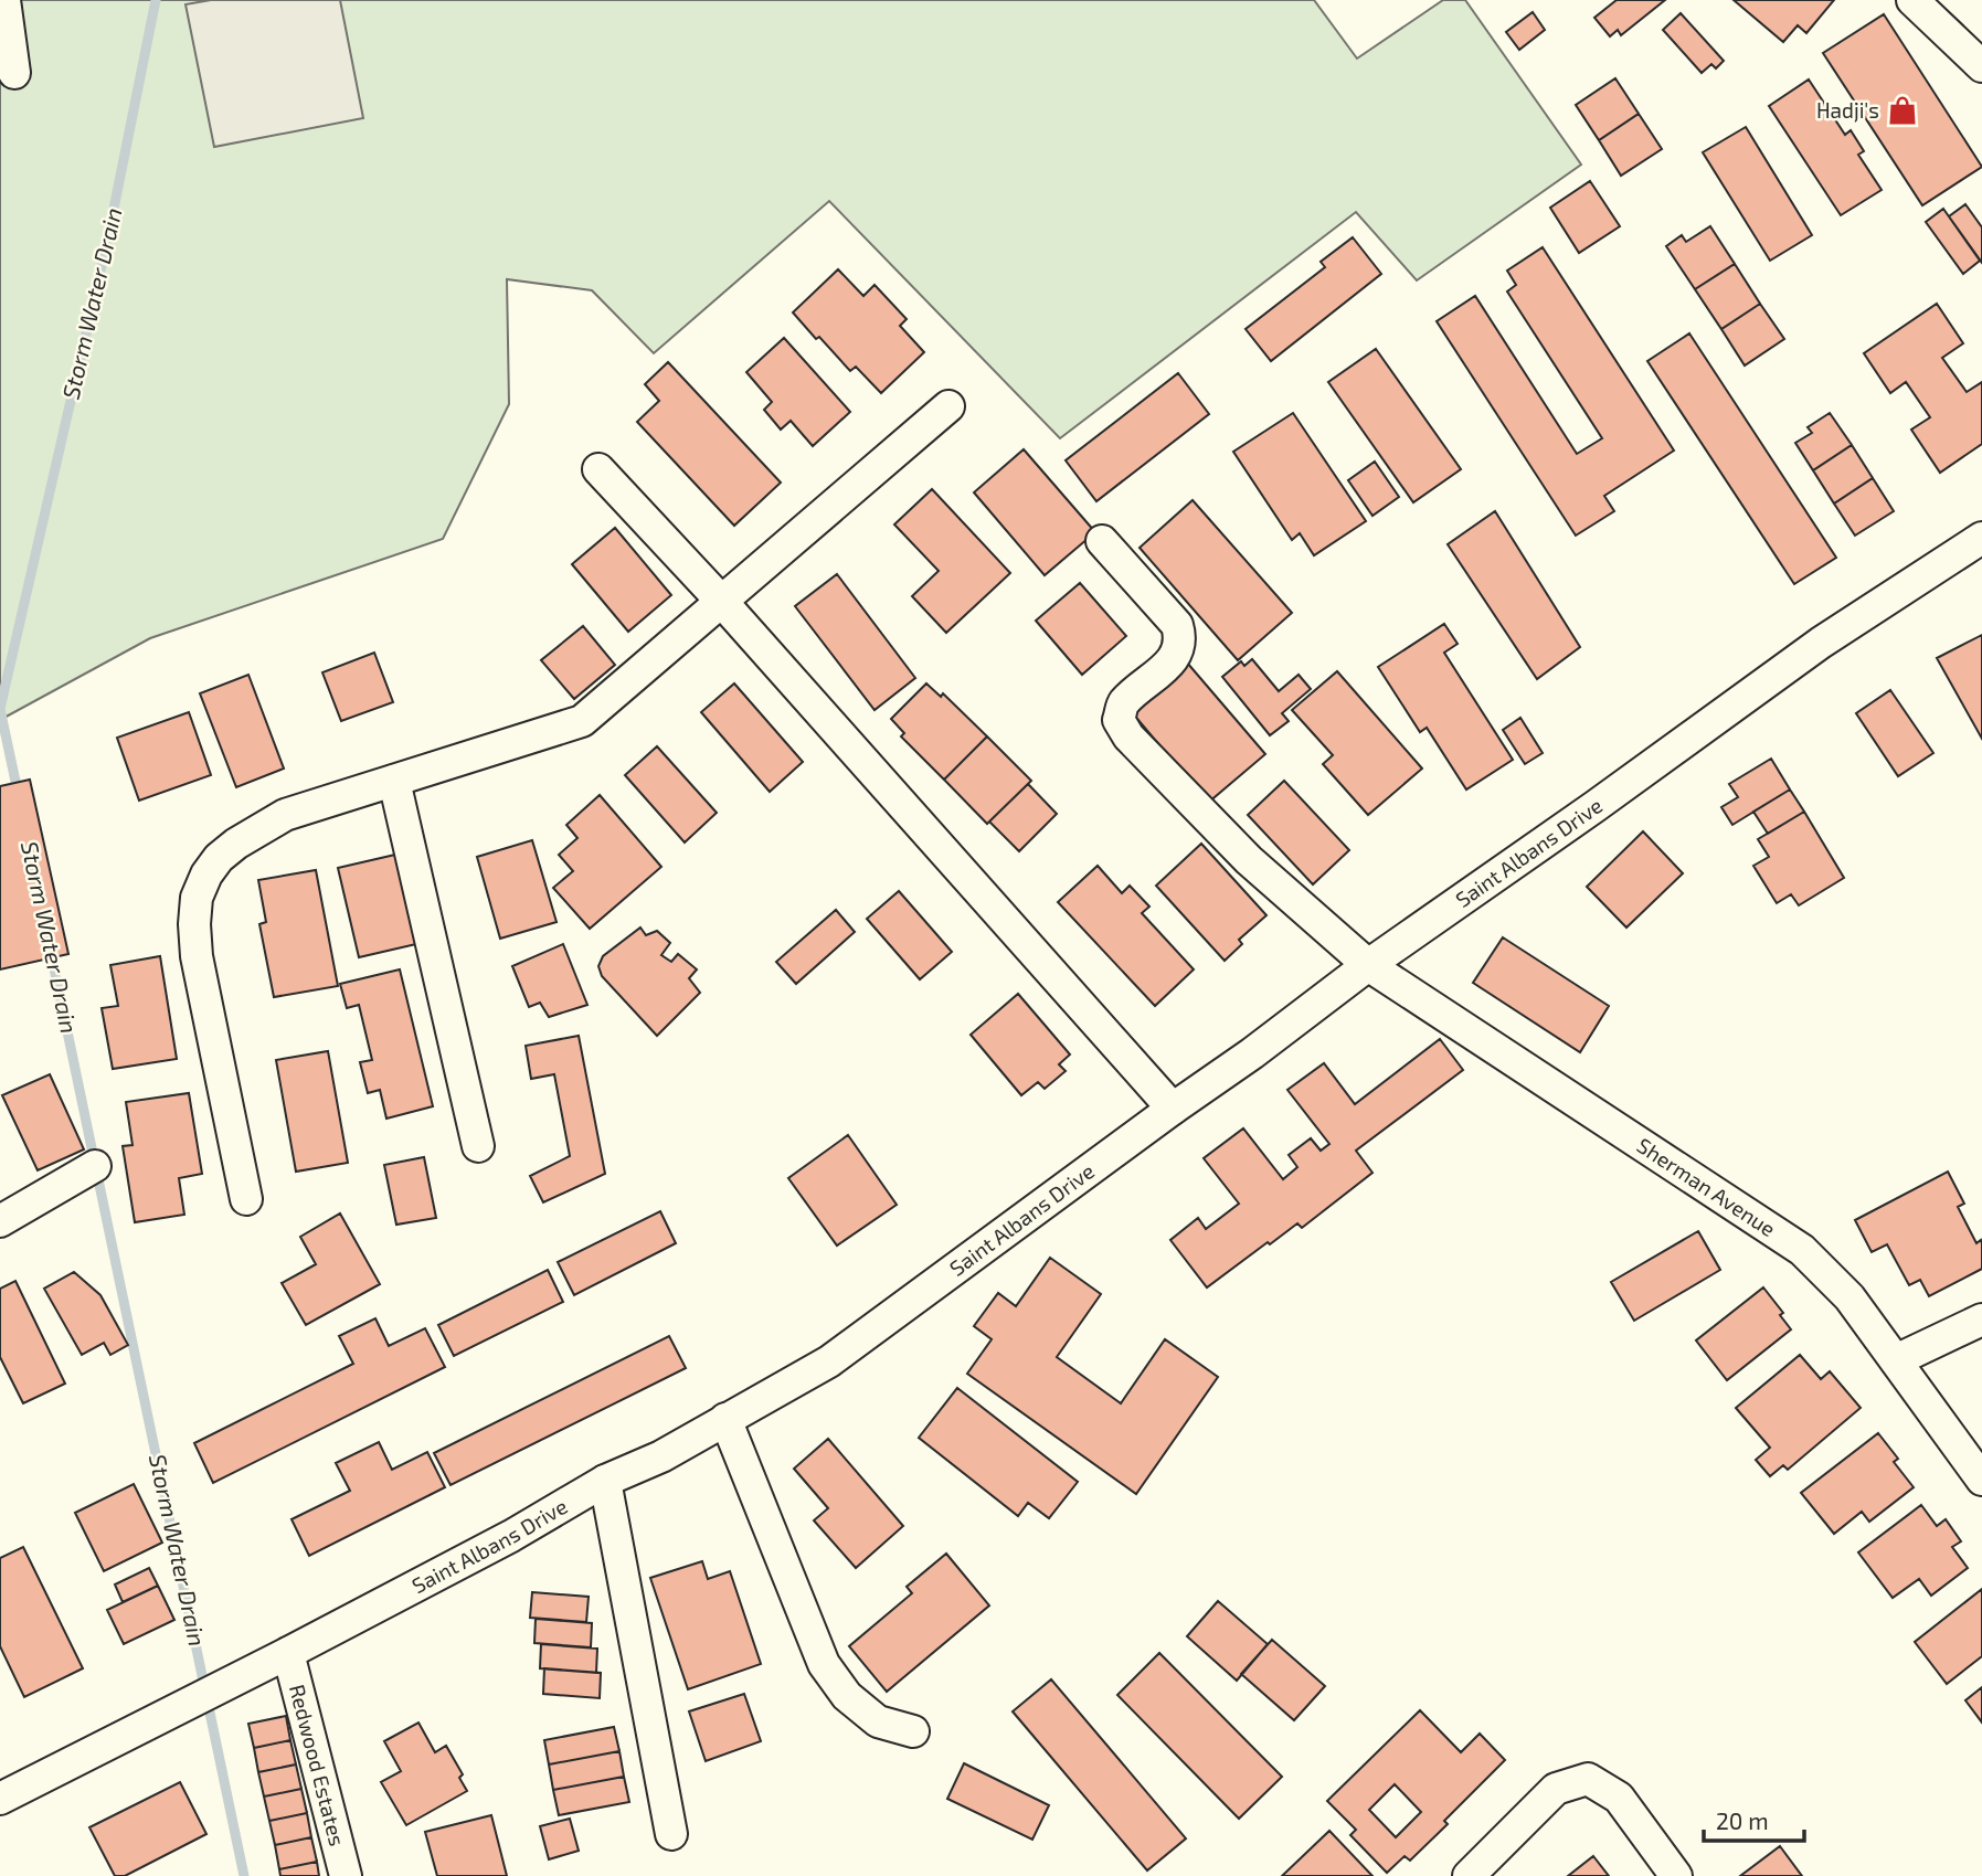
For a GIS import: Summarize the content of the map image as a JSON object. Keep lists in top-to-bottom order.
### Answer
{
  "streets": {
    "street": ["Saint Albans Drive", "Sherman Avenue", "Redwood Estates"]
  },
  "crossings": [
    ["Saint Albans Drive", "Sherman Avenue"],
    ["Saint Albans Drive", "Redwood Estates"]
  ],
  "water": ["Storm Water Drain"],
  "places": {
    "shop": ["Hadji's"]
  },
  "scale_bar": "20 m"
}
